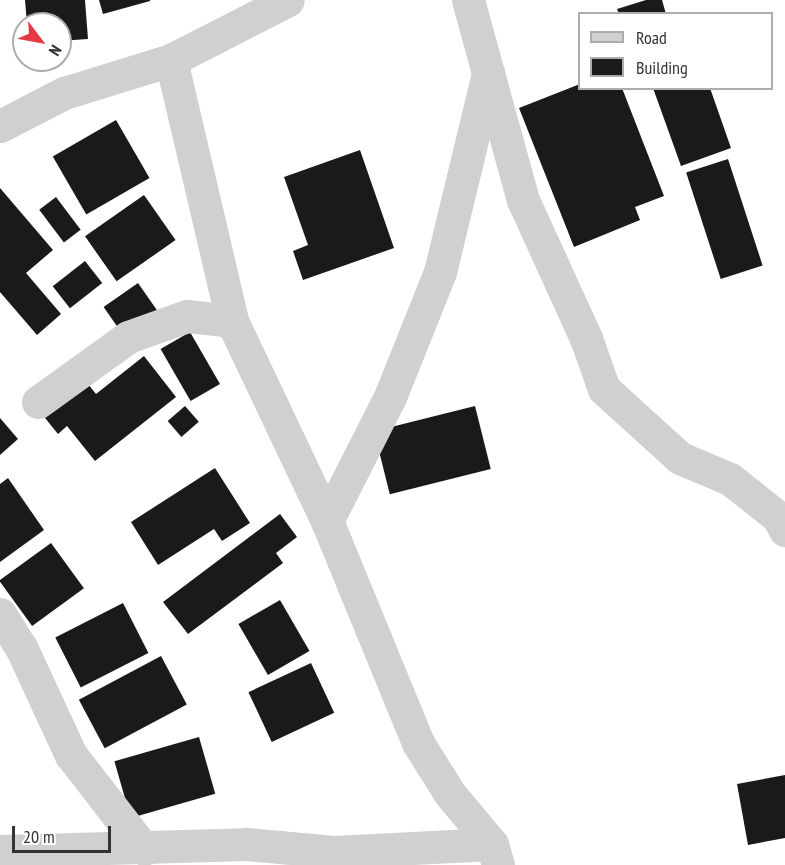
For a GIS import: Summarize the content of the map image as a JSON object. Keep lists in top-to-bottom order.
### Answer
{
  "legend": ["Road", "Building"],
  "scale_bar": "20 m",
  "north": "bottom right"
}
